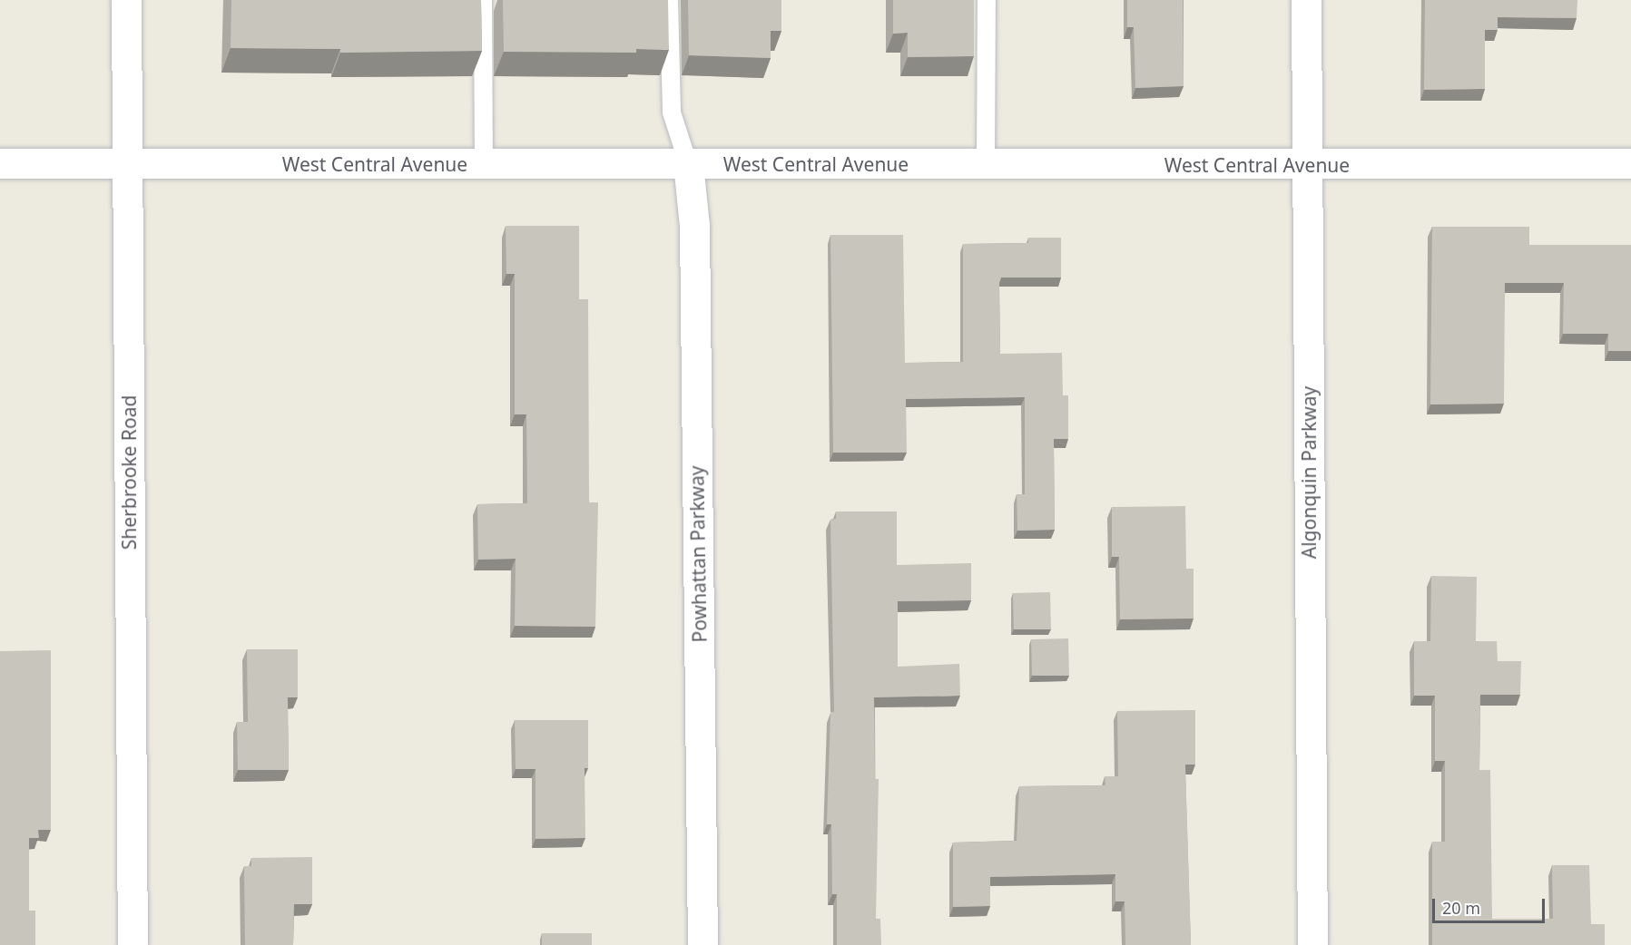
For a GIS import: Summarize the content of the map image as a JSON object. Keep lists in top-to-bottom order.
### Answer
{
  "streets": {
    "street": [
      "West Central Avenue",
      "Sherbrooke Road",
      "Algonquin Parkway",
      "Powhattan Parkway"
    ]
  },
  "crossings": [
    ["West Central Avenue", "Sherbrooke Road"],
    ["West Central Avenue", "Algonquin Parkway"],
    ["West Central Avenue", "Powhattan Parkway"]
  ],
  "scale_bar": "20 m"
}
